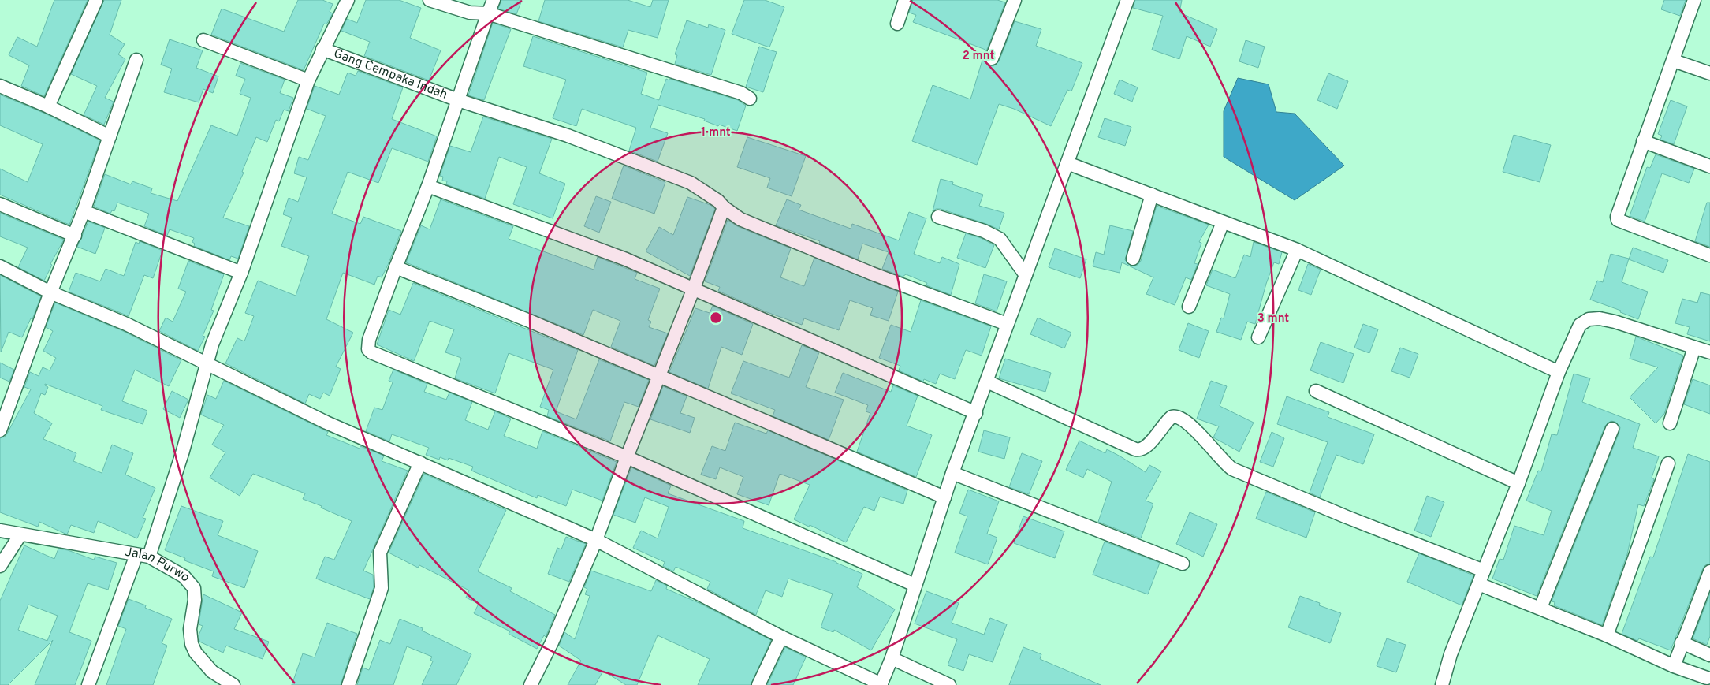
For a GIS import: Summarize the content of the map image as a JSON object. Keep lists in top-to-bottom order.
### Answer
{
  "streets": {
    "street": ["Gang Cempaka Indah", "Jalan Purwo"]
  },
  "rings": ["2 mnt", "1 mnt", "3 mnt"]
}
